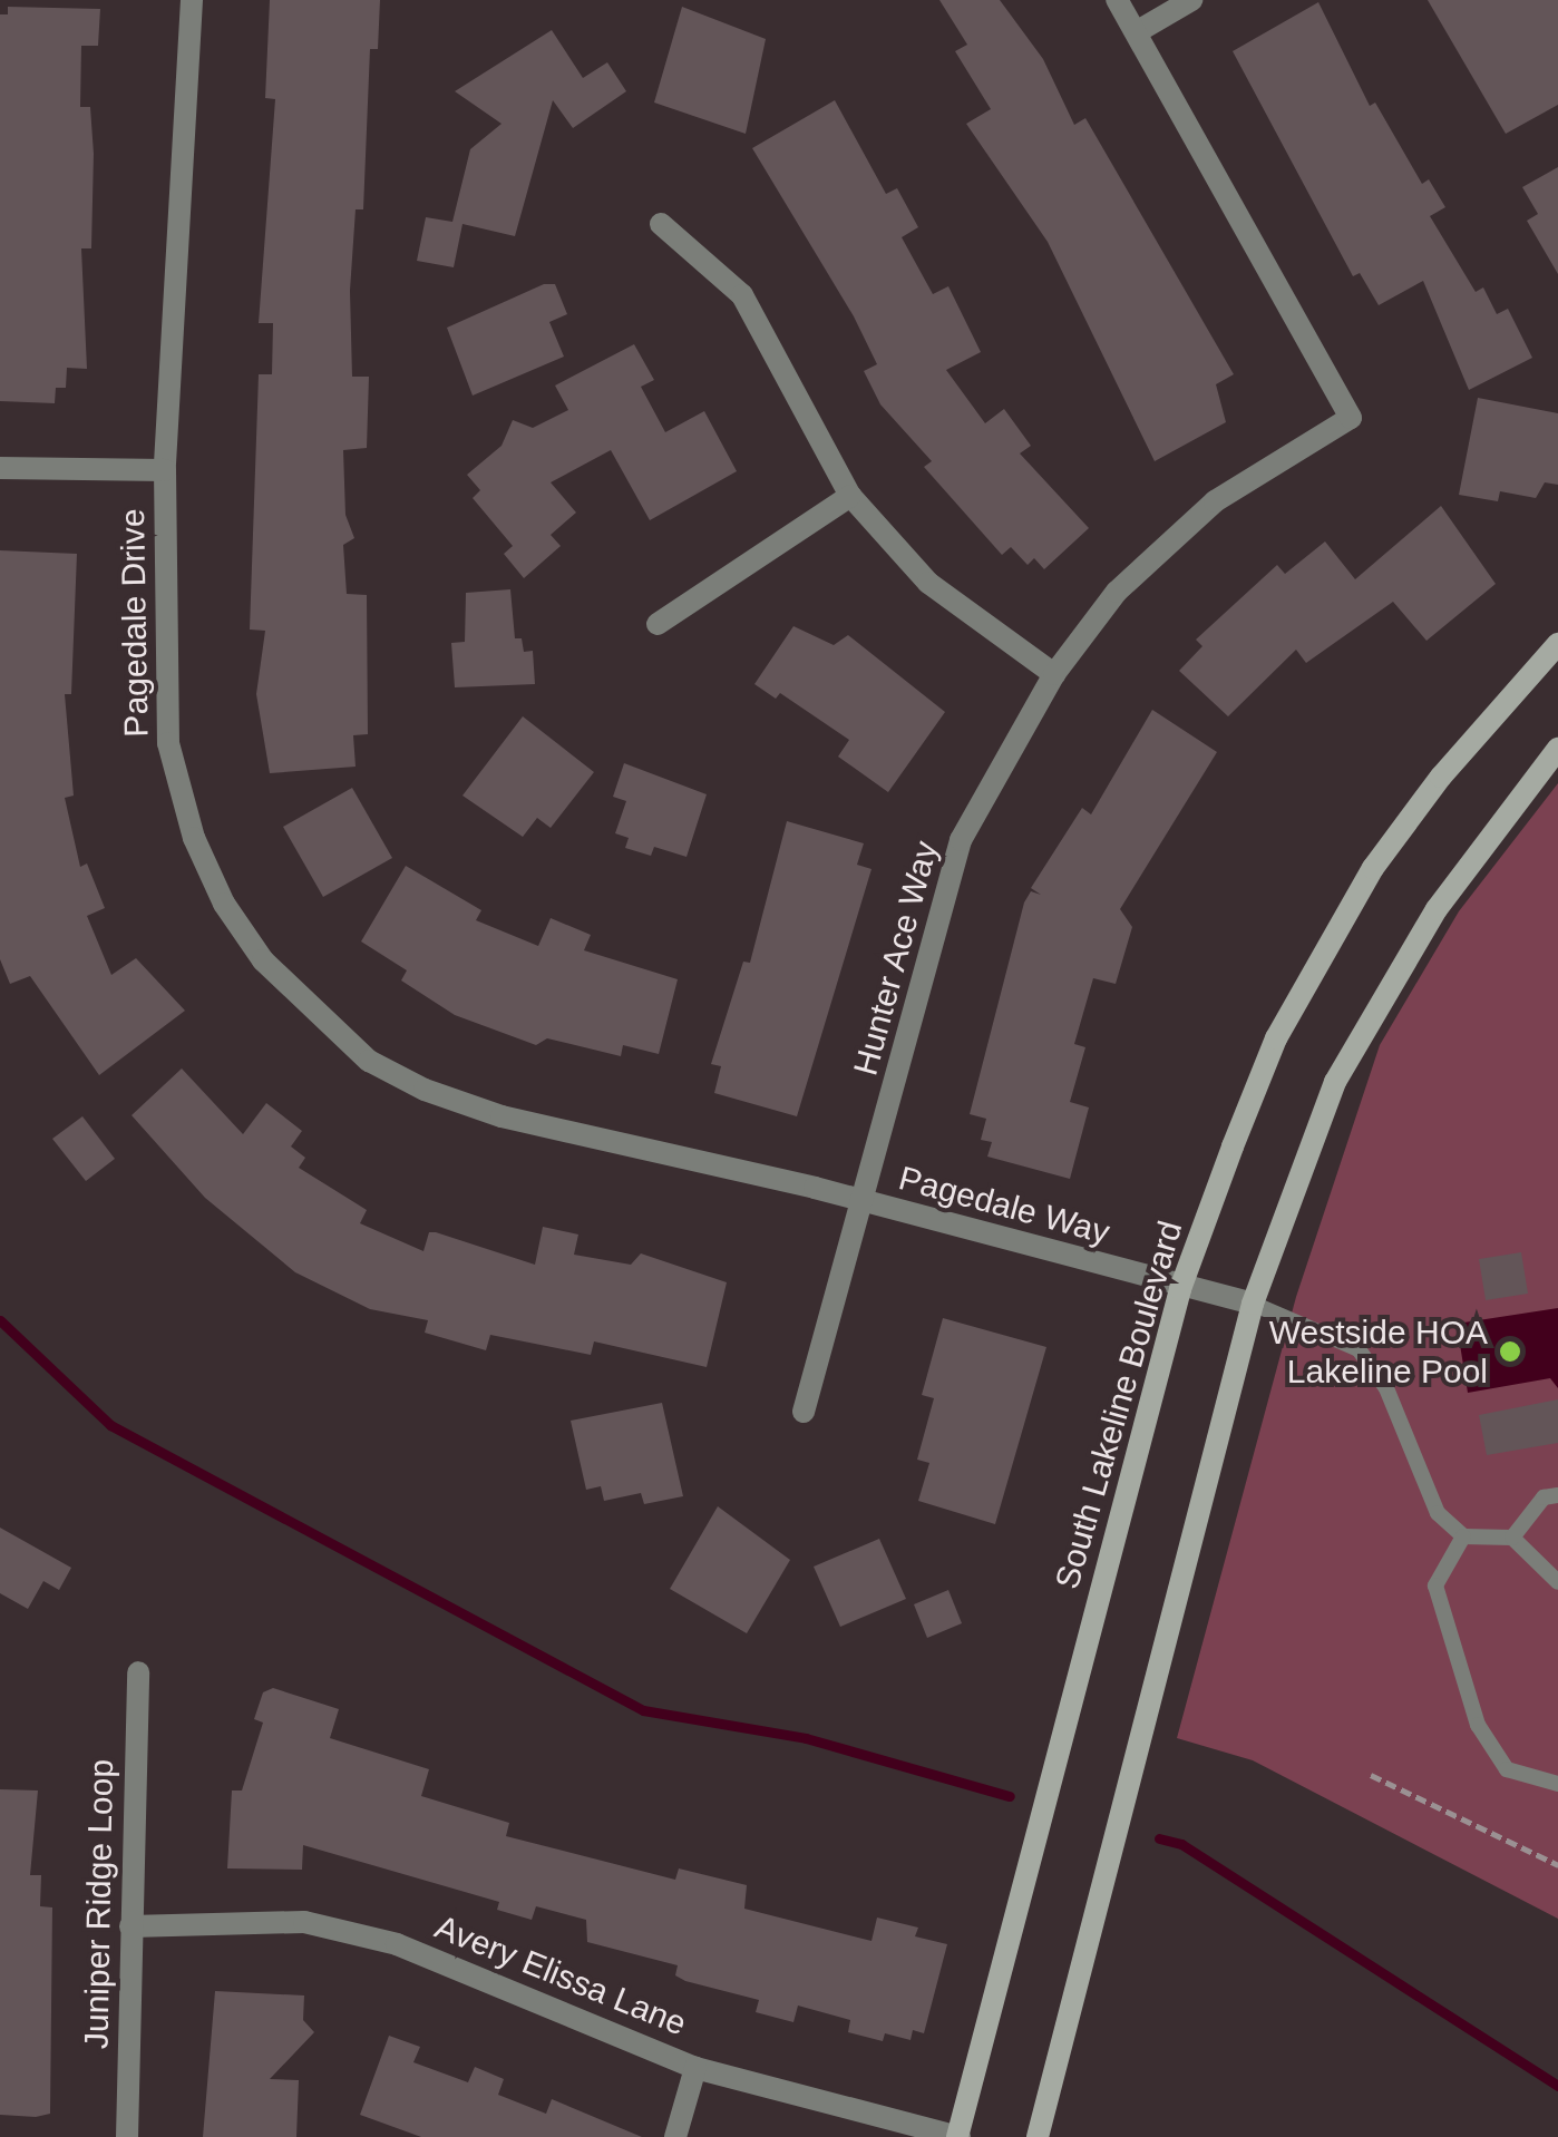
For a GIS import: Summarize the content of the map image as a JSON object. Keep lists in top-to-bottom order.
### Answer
{
  "streets": {
    "main road": ["South Lakeline Boulevard"],
    "street": [
      "Pagedale Drive",
      "Hunter Ace Way",
      "Pagedale Way",
      "Juniper Ridge Loop",
      "Avery Elissa Lane"
    ]
  },
  "crossings": [
    ["Pagedale Drive", "Hunter Ace Way"],
    ["Pagedale Drive", "Pagedale Way"],
    ["Hunter Ace Way", "Pagedale Way"],
    ["Pagedale Way", "South Lakeline Boulevard"],
    ["South Lakeline Boulevard", "Avery Elissa Lane"],
    ["Juniper Ridge Loop", "Avery Elissa Lane"]
  ],
  "places": ["Westside HOA Lakeline Pool"]
}
